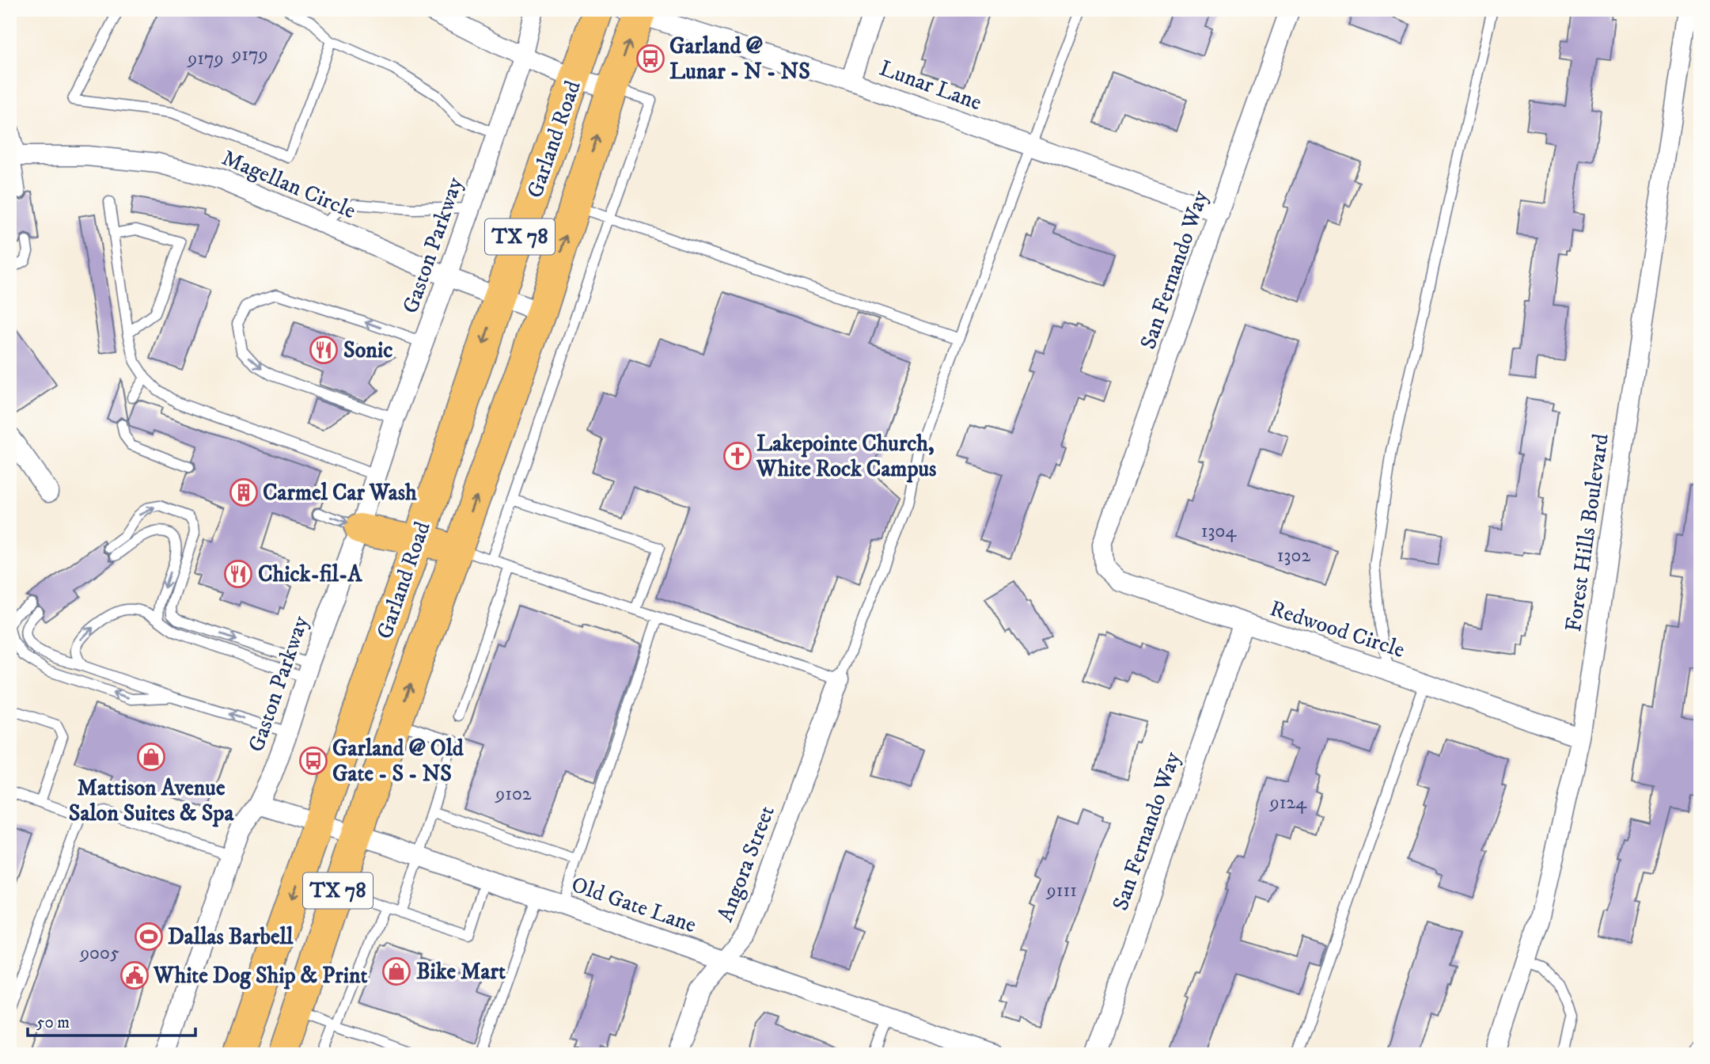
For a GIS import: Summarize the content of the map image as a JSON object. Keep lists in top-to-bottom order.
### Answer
{
  "streets": {
    "main road": ["Garland Road", "TX 78"],
    "street": [
      "Lunar Lane",
      "Magellan Circle",
      "Gaston Parkway",
      "San Fernando Way",
      "Forest Hills Boulevard",
      "Redwood Circle",
      "Angora Street",
      "Old Gate Lane"
    ]
  },
  "crossings": [
    ["Lunar Lane", "Garland Road"],
    ["Lunar Lane", "San Fernando Way"],
    ["Garland Road", "Magellan Circle"],
    ["Garland Road", "Old Gate Lane"],
    ["Magellan Circle", "Gaston Parkway"],
    ["Gaston Parkway", "Old Gate Lane"],
    ["San Fernando Way", "Redwood Circle"],
    ["Forest Hills Boulevard", "Redwood Circle"],
    ["Angora Street", "Old Gate Lane"]
  ],
  "places": {
    "bus stop": ["Garland @ Lunar - N - NS", "Garland @ Old Gate - S - NS"],
    "restaurant": ["Sonic", "Chick-fil-A"],
    "church": ["Lakepointe Church, White Rock Campus"],
    "building": ["Carmel Car Wash"],
    "shop": ["Mattison Avenue Salon Suites & Spa", "Bike Mart"],
    "sports": ["Dallas Barbell"],
    "public building": ["White Dog Ship & Print"]
  },
  "house_numbers": [
    "9179",
    "9179",
    "1304",
    "1302",
    "9102",
    "9124",
    "9111",
    "9005"
  ],
  "scale_bar": "50 m"
}
